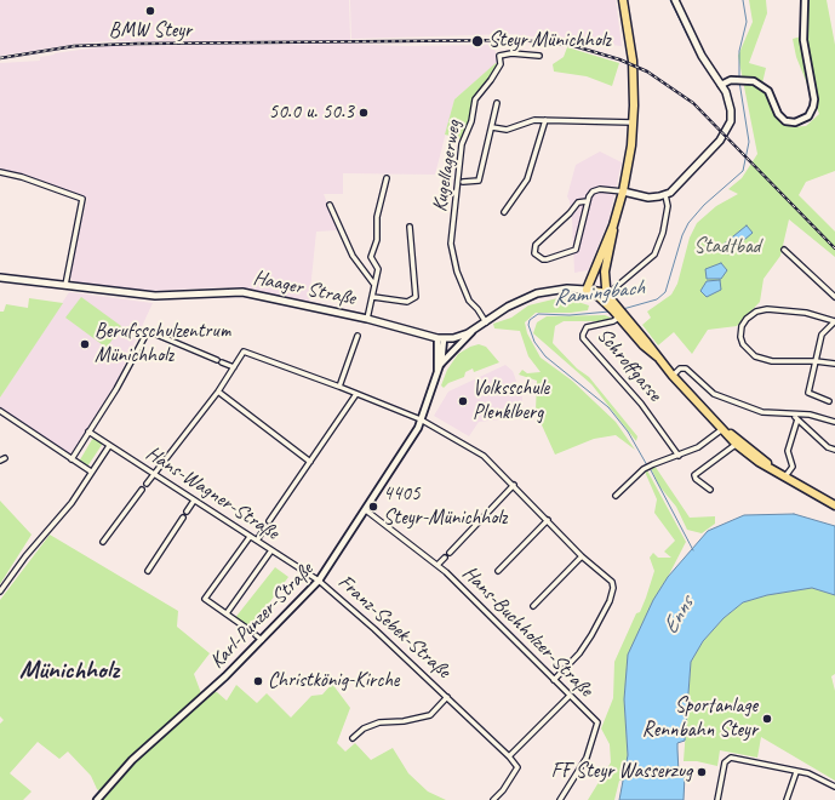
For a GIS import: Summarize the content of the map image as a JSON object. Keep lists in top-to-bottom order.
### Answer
{
  "streets": {
    "main road": ["Haager Straße"],
    "street": [
      "Kugellagerweg",
      "Schroffgasse",
      "Hans-Wagner-Straße",
      "Karl-Punzer-Straße",
      "Franz-Sebek-Straße",
      "Hans-Buchholzer-Straße"
    ]
  },
  "crossings": [
    ["Haager Straße", "Karl-Punzer-Straße"],
    ["Hans-Wagner-Straße", "Karl-Punzer-Straße"],
    ["Hans-Wagner-Straße", "Franz-Sebek-Straße"],
    ["Karl-Punzer-Straße", "Franz-Sebek-Straße"],
    ["Karl-Punzer-Straße", "Hans-Buchholzer-Straße"]
  ],
  "districts": ["Münichholz"],
  "water": ["Ramingbach", "Enns"],
  "parks": ["Stadtbad"],
  "places": [
    "BMW Steyr",
    "Steyr Münichholz",
    "50.0 u. 50.3",
    "Berufsschulzentrum Münichholz",
    "Volksschule Plenklberg",
    "4405 Steyr-Münichholz",
    "Christkönig-Kirche",
    "Sportanlage Rennbahn Steyr",
    "FF Steyr Wasserzug"
  ]
}
